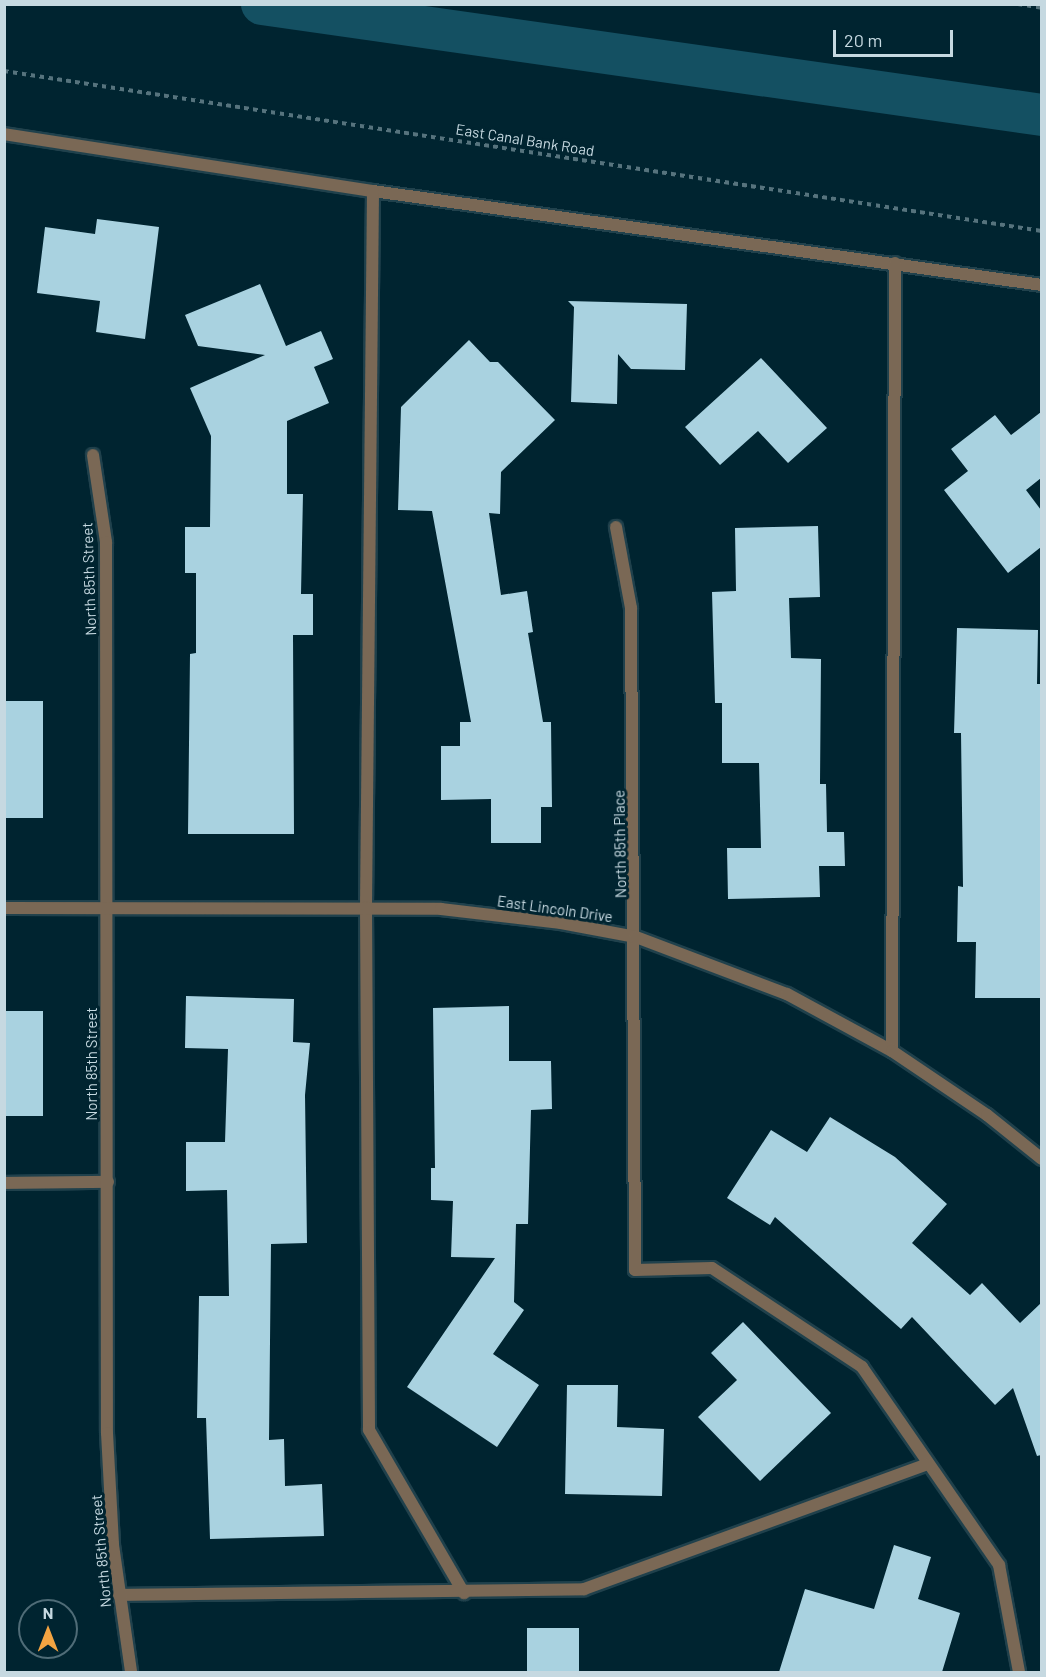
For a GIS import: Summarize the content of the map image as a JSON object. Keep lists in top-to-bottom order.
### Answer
{
  "streets": {
    "street": ["North 85th Street", "North 85th Place", "East Lincoln Drive"],
    "path": ["East Canal Bank Road"]
  },
  "crossings": [
    ["North 85th Street", "East Lincoln Drive"],
    ["North 85th Place", "East Lincoln Drive"]
  ],
  "scale_bar": "20 m",
  "north": "top"
}
